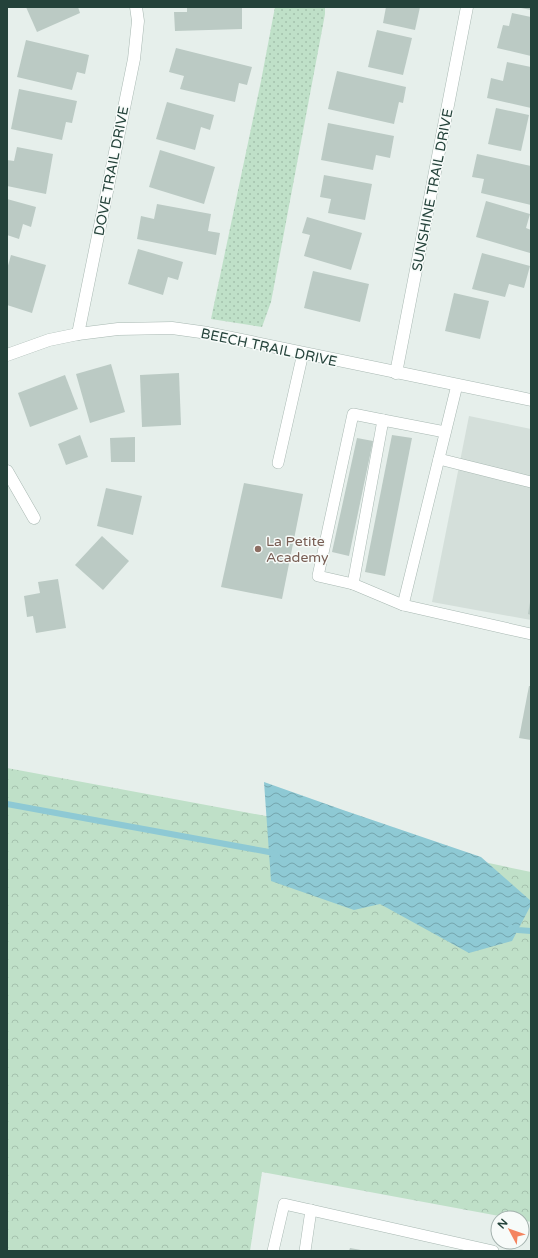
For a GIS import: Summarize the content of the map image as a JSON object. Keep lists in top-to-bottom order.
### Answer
{
  "streets": {
    "street": ["DOVE TRAIL DRIVE", "SUNSHINE TRAIL DRIVE", "BEECH TRAIL DRIVE"]
  },
  "crossings": [
    ["DOVE TRAIL DRIVE", "BEECH TRAIL DRIVE"],
    ["SUNSHINE TRAIL DRIVE", "BEECH TRAIL DRIVE"]
  ],
  "places": ["La Petite Academy"],
  "north": "top left"
}
